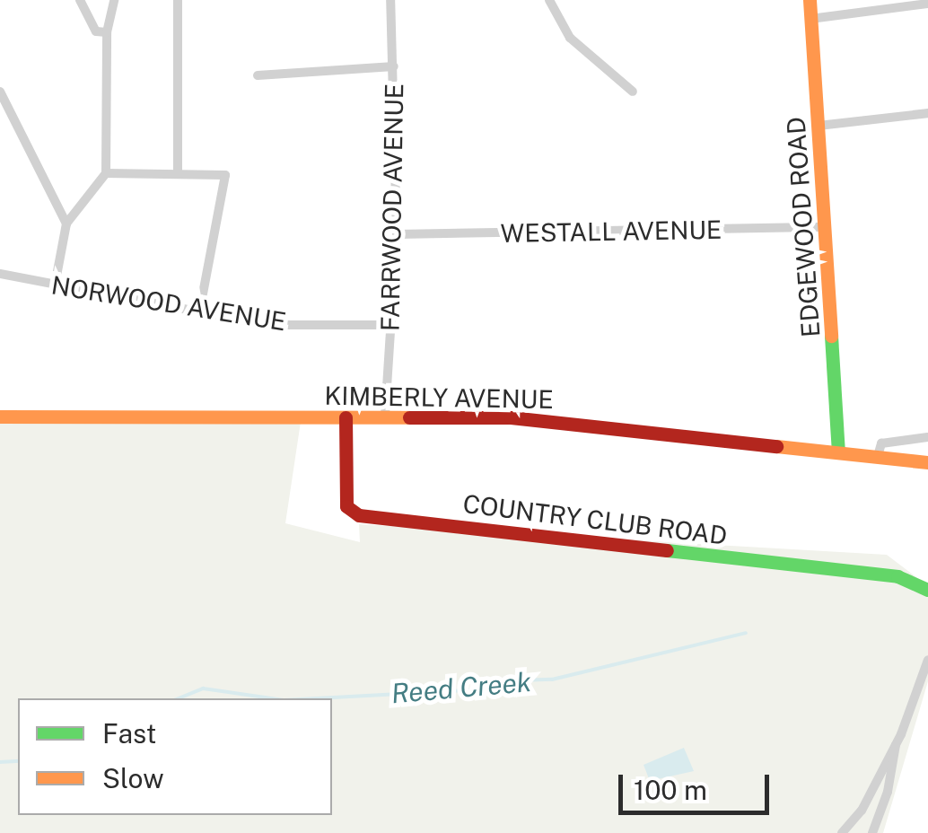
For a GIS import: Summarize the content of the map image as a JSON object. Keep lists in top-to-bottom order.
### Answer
{
  "streets": {
    "street": [
      "FARRWOOD AVENUE",
      "EDGEWOOD ROAD",
      "WESTALL AVENUE",
      "NORWOOD AVENUE",
      "KIMBERLY AVENUE",
      "COUNTRY CLUB ROAD"
    ]
  },
  "crossings": [
    ["FARRWOOD AVENUE", "WESTALL AVENUE"],
    ["FARRWOOD AVENUE", "NORWOOD AVENUE"],
    ["FARRWOOD AVENUE", "KIMBERLY AVENUE"],
    ["EDGEWOOD ROAD", "WESTALL AVENUE"],
    ["EDGEWOOD ROAD", "KIMBERLY AVENUE"],
    ["KIMBERLY AVENUE", "COUNTRY CLUB ROAD"]
  ],
  "water": ["Reed Creek"],
  "legend": ["Fast", "Slow"],
  "scale_bar": "100 m"
}
